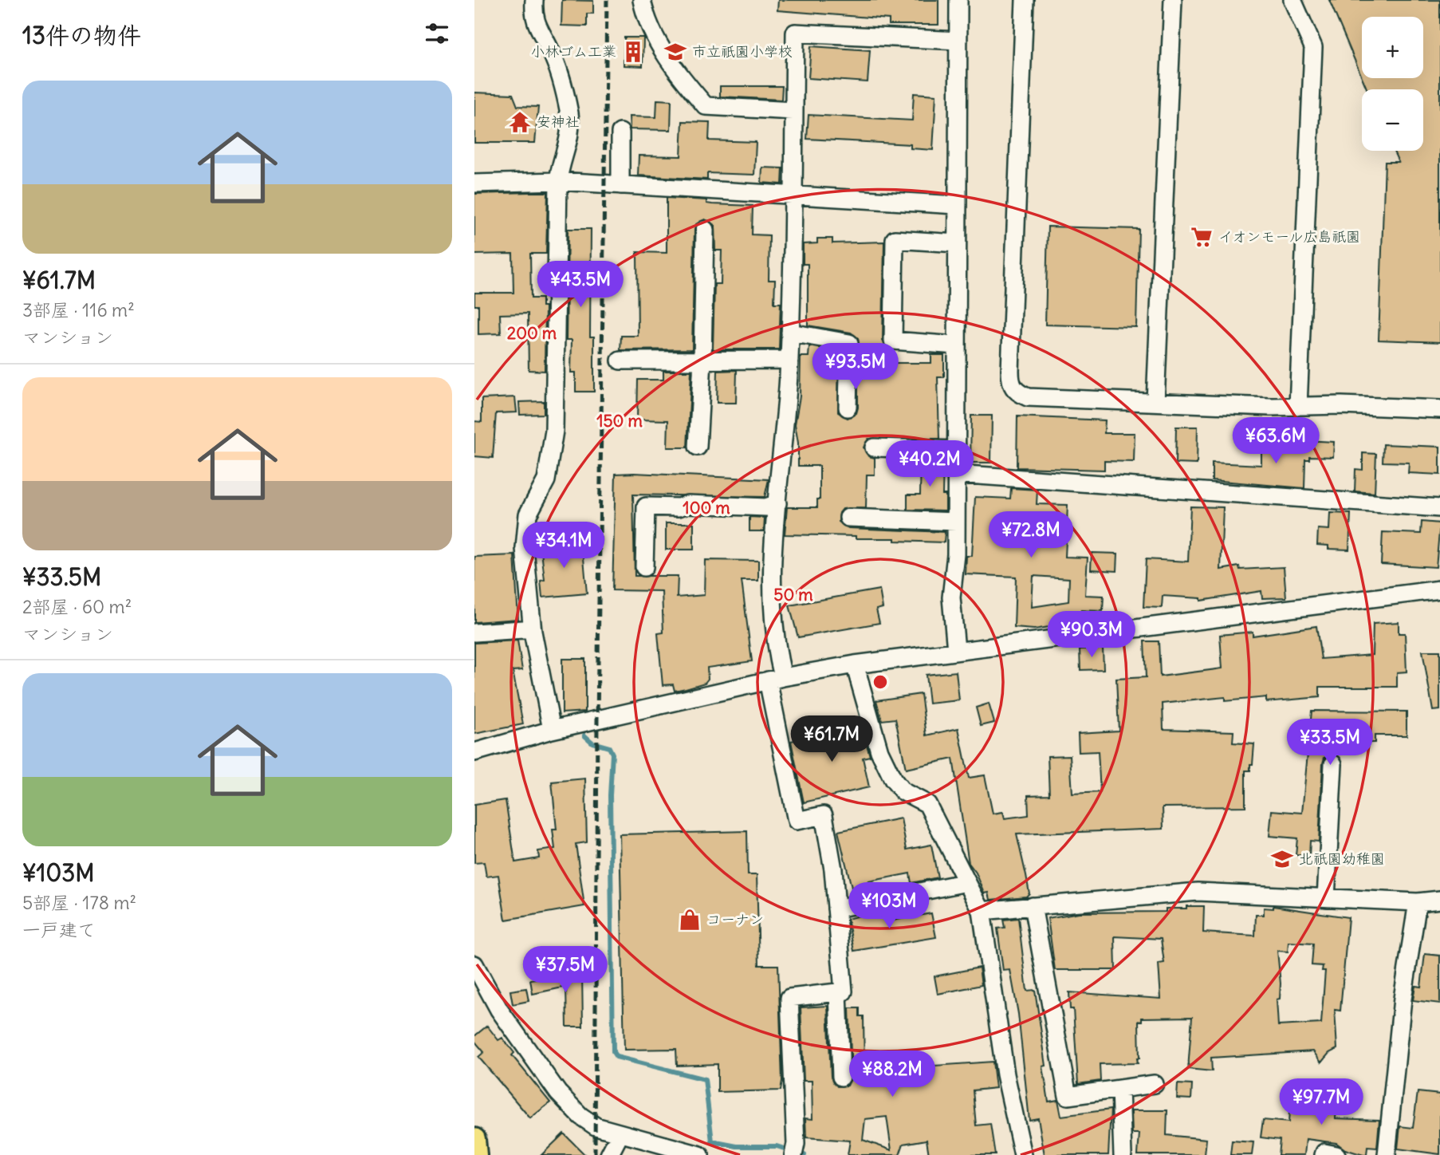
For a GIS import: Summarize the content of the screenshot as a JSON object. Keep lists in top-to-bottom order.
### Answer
{
  "places": {
    "building": ["小林ゴム工業"],
    "school or university": ["市立祇園小学校", "北祇園幼稚園"],
    "temple": ["安神社"],
    "supermarket": ["イオンモール広島祇園"],
    "shop": ["コーナン"]
  },
  "page": {
    "heading": "13件の物件",
    "map_buttons": ["+", "−"],
    "list": [
      {
        "name": "¥61.7M",
        "note": "3部屋 · 116 m² · マンション"
      },
      {
        "name": "¥33.5M",
        "note": "2部屋 · 60 m² · マンション"
      },
      {
        "name": "¥103M",
        "note": "5部屋 · 178 m² · 一戸建て"
      }
    ],
    "price": [
      "¥43.5M",
      "¥93.5M",
      "¥63.6M",
      "¥40.2M",
      "¥72.8M",
      "¥34.1M",
      "¥90.3M",
      "¥61.7M",
      "¥33.5M",
      "¥103M",
      "¥37.5M",
      "¥88.2M",
      "¥97.7M"
    ]
  },
  "rings": [
    "200 m",
    "150 m",
    "100 m",
    "50 m"
  ]
}
